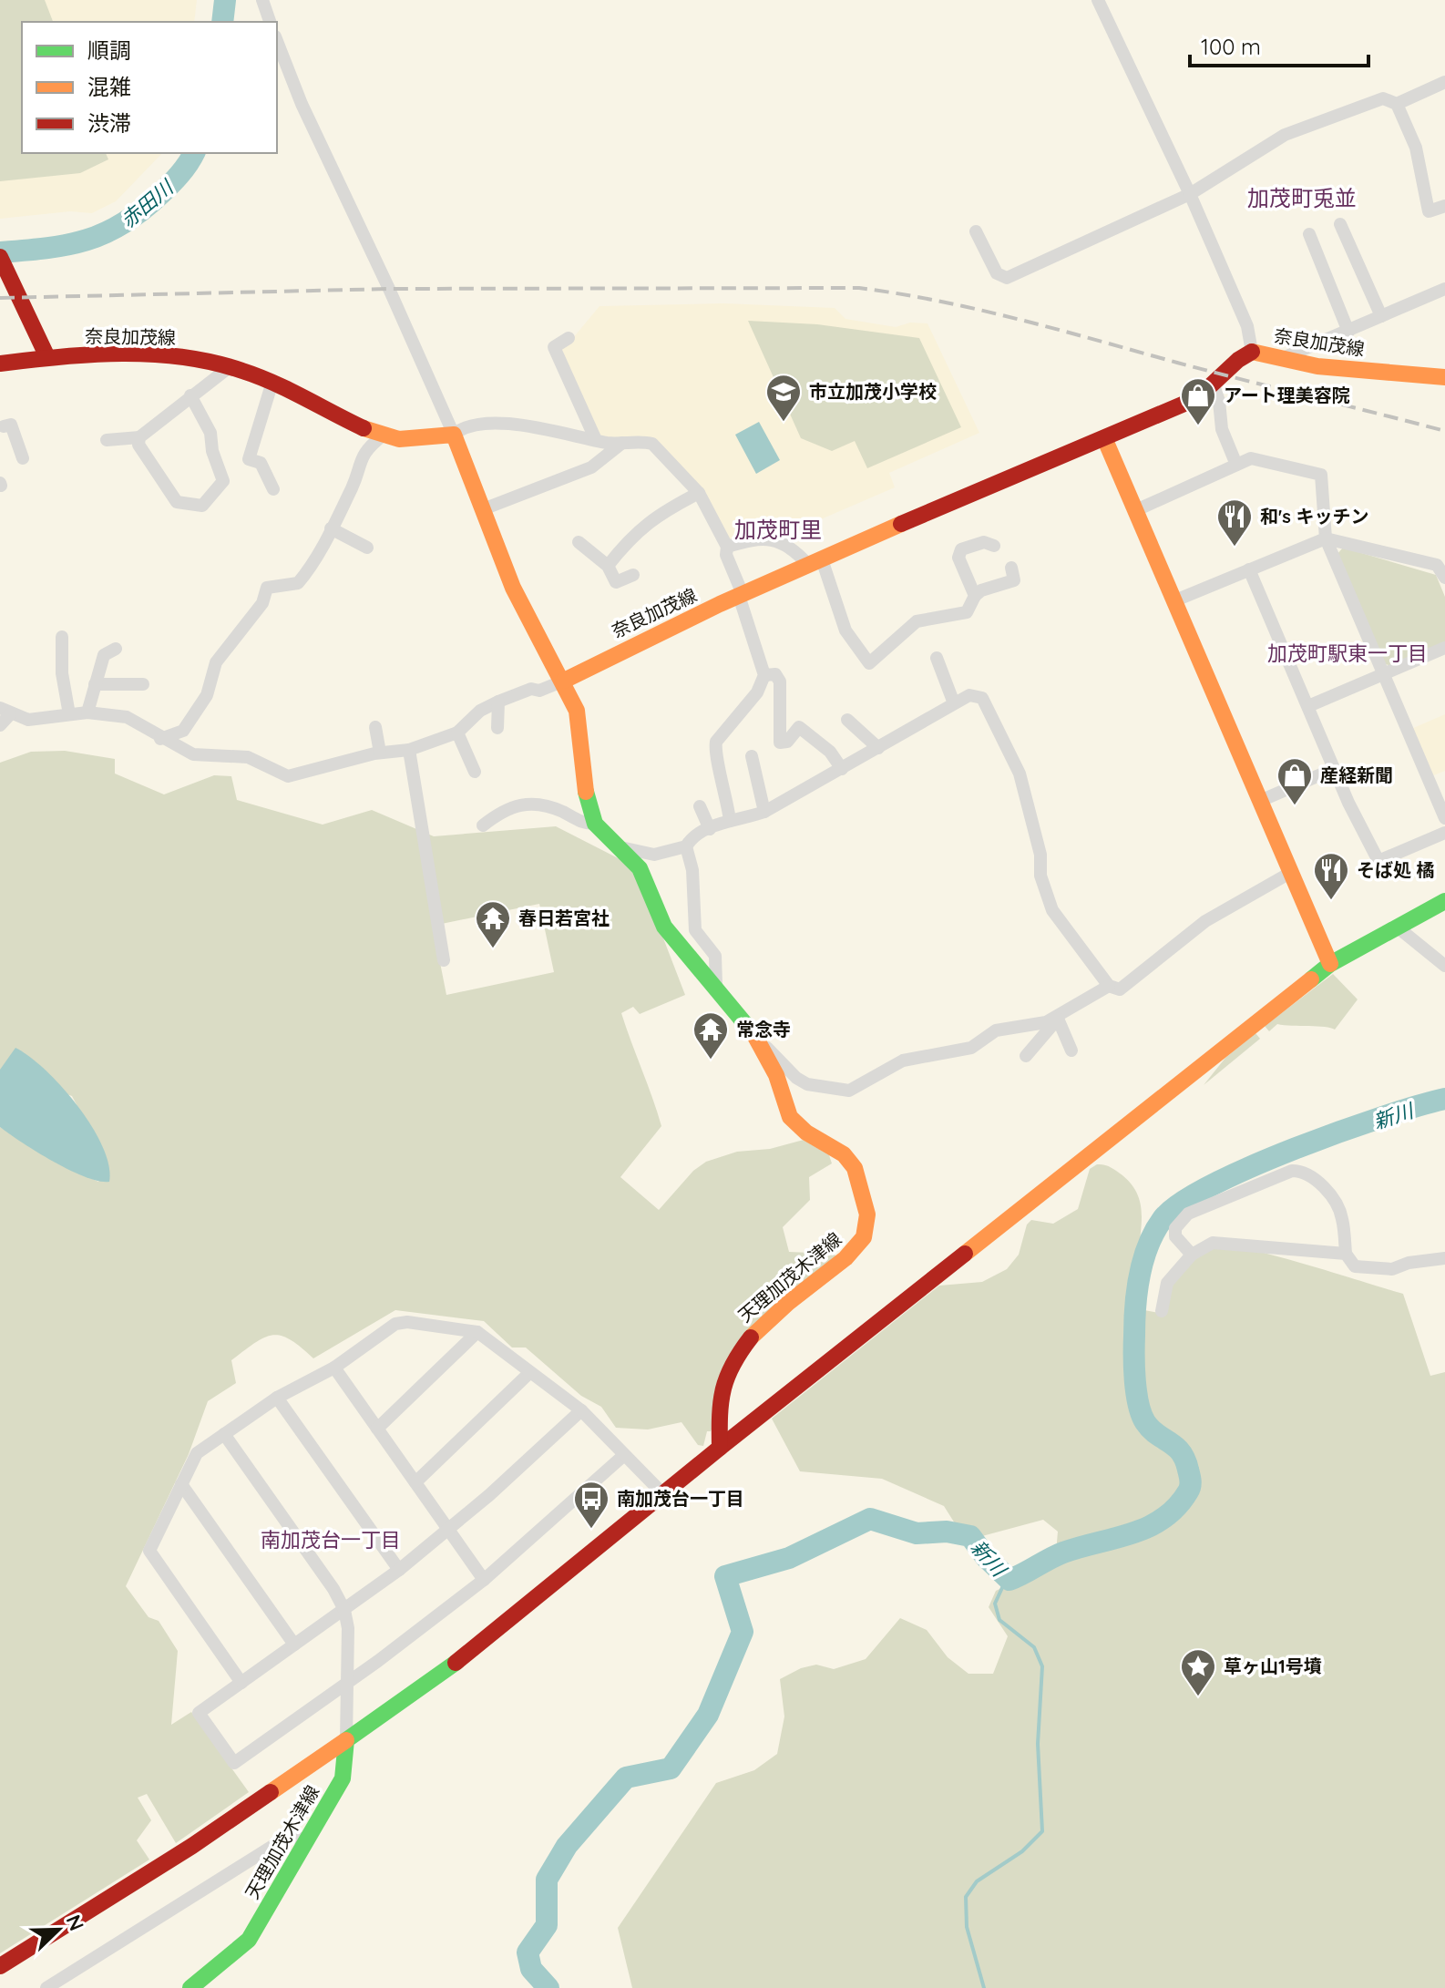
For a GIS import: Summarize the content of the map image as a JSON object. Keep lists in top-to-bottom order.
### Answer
{
  "streets": {
    "main road": ["奈良加茂線", "天理加茂木津線"]
  },
  "districts": [
    "加茂町兎並",
    "加茂町里",
    "加茂町駅東一丁目",
    "南加茂台一丁目"
  ],
  "water": ["赤田川", "新川"],
  "places": {
    "school or university": ["市立加茂小学校"],
    "shop": ["アート理美容院", "産経新聞"],
    "restaurant": ["和's キッチン", "そば処 橘"],
    "temple": ["春日若宮社", "常念寺"],
    "bus stop": ["南加茂台一丁目"],
    "place": ["草ヶ山1号墳"]
  },
  "legend": ["順調", "混雑", "渋滞"],
  "scale_bar": "100 m",
  "north": "top right"
}
